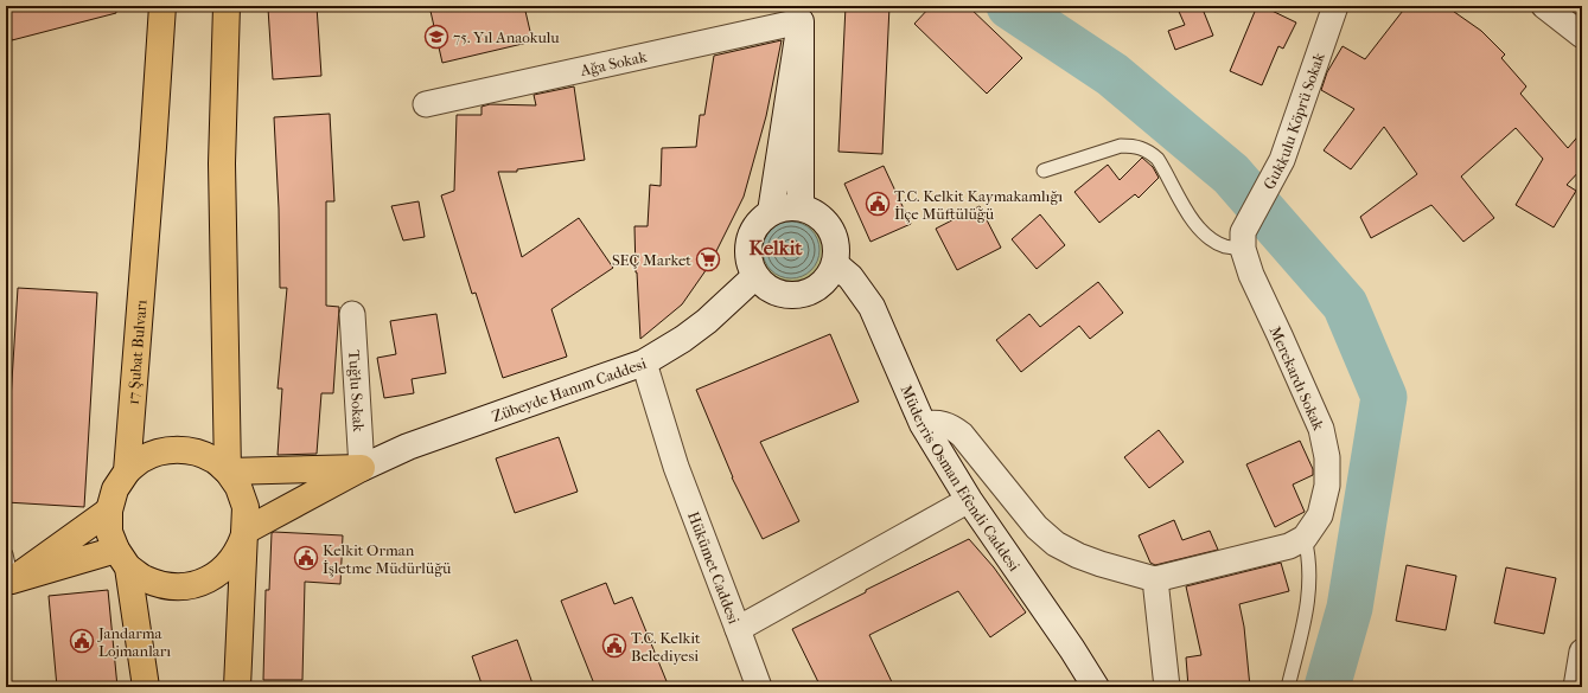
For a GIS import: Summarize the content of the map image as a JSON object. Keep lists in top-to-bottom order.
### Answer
{
  "streets": {
    "highway": ["17 Şubat Bulvarı", "Zübeyde Hanım Caddesi"],
    "main road": ["Müderris Osman Efendi Caddesi"],
    "street": [
      "Ağa Sokak",
      "Gukkulu Köprü Sokak",
      "Merekardı Sokak",
      "Tuğlu Sokak",
      "Hükümet Caddesi"
    ]
  },
  "crossings": [
    ["Gukkulu Köprü Sokak", "Merekardı Sokak"],
    ["17 Şubat Bulvarı", "Zübeyde Hanım Caddesi"],
    ["Zübeyde Hanım Caddesi", "Tuğlu Sokak"],
    ["Zübeyde Hanım Caddesi", "Müderris Osman Efendi Caddesi"],
    ["Zübeyde Hanım Caddesi", "Hükümet Caddesi"],
    ["Müderris Osman Efendi Caddesi", "Hükümet Caddesi"]
  ],
  "districts": ["Kelkit"],
  "places": {
    "school or university": ["75. Yıl Anaokulu"],
    "public building": [
      "T.C. Kelkit Kaymakamlığı İlçe Müftülüğü",
      "Kelkit Orman İşletme Müdürlüğü",
      "Jandarma Lojmanları",
      "T.C. Kelkit Belediyesi"
    ],
    "supermarket": ["SEÇ Market"]
  }
}
